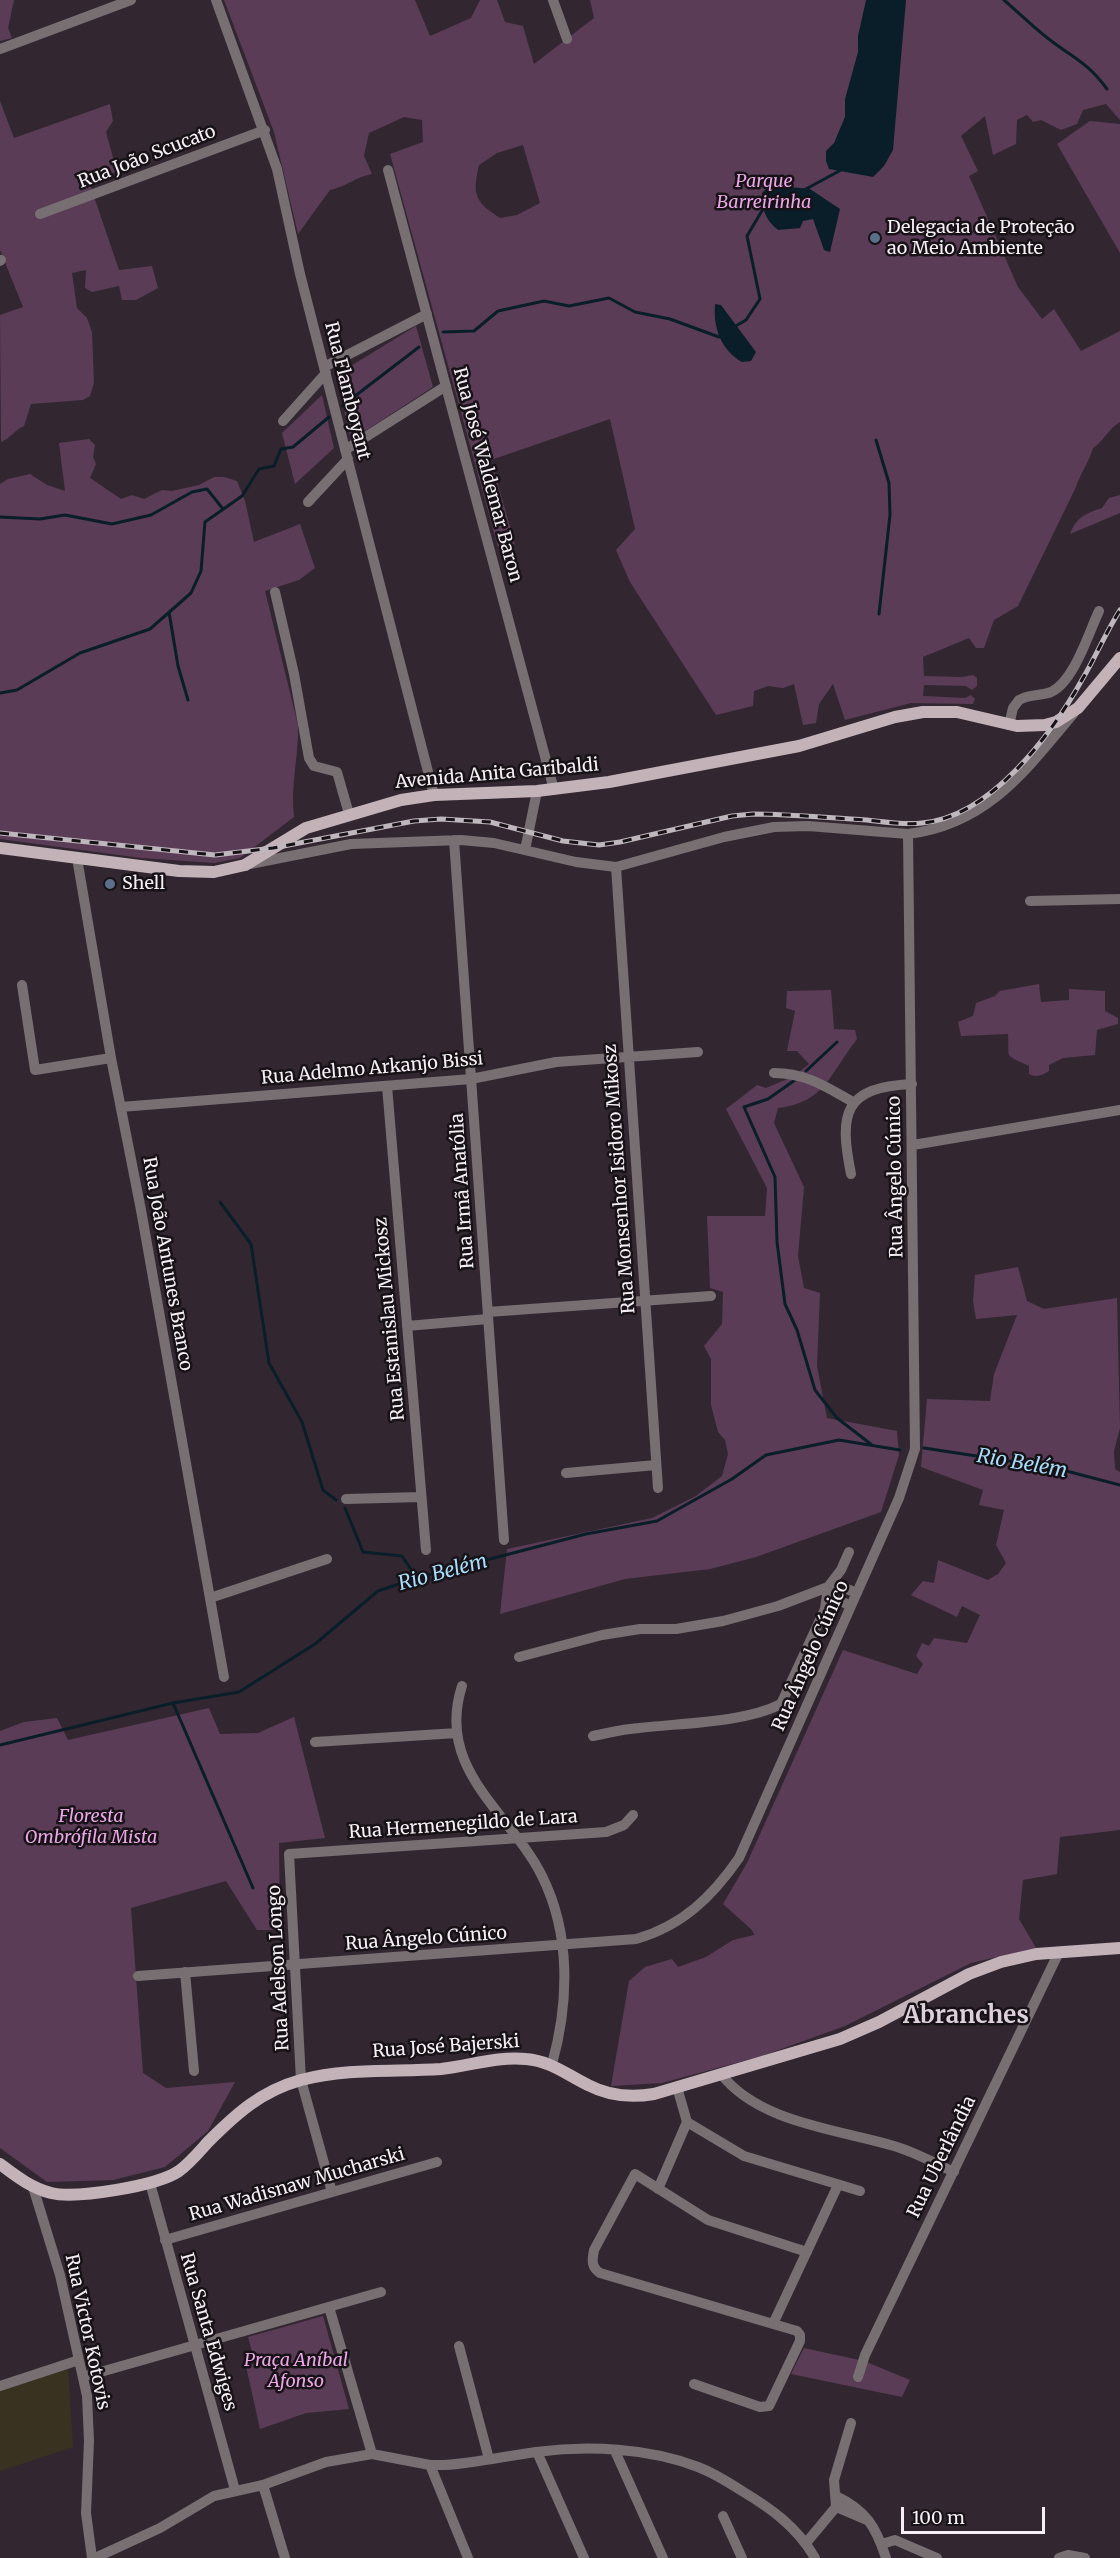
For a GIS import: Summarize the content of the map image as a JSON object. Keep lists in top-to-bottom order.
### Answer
{
  "streets": {
    "main road": ["Avenida Anita Garibaldi", "Rua José Bajerski"],
    "street": [
      "Rua João Scucato",
      "Rua Flamboyant",
      "Rua José Waldemar Baron",
      "Rua Adelmo Arkanjo Bissi",
      "Rua Ângelo Cúnico",
      "Rua Monsenhor Isidoro Mikosz",
      "Rua Irmã Anatólia",
      "Rua João Antunes Branco",
      "Rua Estanislau Mickosz",
      "Rua Hermenegildo de Lara",
      "Rua Adelson Longo",
      "Rua Uberlândia",
      "Rua Wadisnaw Mucharski",
      "Rua Victor Kotovis",
      "Rua Santa Edwiges"
    ]
  },
  "crossings": [
    ["Rua João Scucato", "Rua Flamboyant"],
    ["Rua Flamboyant", "Avenida Anita Garibaldi"],
    ["Rua José Waldemar Baron", "Avenida Anita Garibaldi"],
    ["Avenida Anita Garibaldi", "Rua João Antunes Branco"],
    ["Rua Adelmo Arkanjo Bissi", "Rua Monsenhor Isidoro Mikosz"],
    ["Rua Adelmo Arkanjo Bissi", "Rua Irmã Anatólia"],
    ["Rua Adelmo Arkanjo Bissi", "Rua João Antunes Branco"],
    ["Rua Adelmo Arkanjo Bissi", "Rua Estanislau Mickosz"],
    ["Rua Ângelo Cúnico", "Rua Adelson Longo"],
    ["Rua Hermenegildo de Lara", "Rua Adelson Longo"],
    ["Rua Adelson Longo", "Rua José Bajerski"],
    ["Rua Adelson Longo", "Rua Wadisnaw Mucharski"],
    ["Rua José Bajerski", "Rua Uberlândia"],
    ["Rua José Bajerski", "Rua Victor Kotovis"],
    ["Rua José Bajerski", "Rua Santa Edwiges"],
    ["Rua Wadisnaw Mucharski", "Rua Santa Edwiges"]
  ],
  "districts": ["Abranches"],
  "water": ["Rio Belém"],
  "parks": ["Parque Barreirinha", "Floresta Ombrófila Mista", "Praça Aníbal Afonso"],
  "places": ["Delegacia de Proteção ao Meio Ambiente", "Shell"],
  "scale_bar": "100 m"
}
